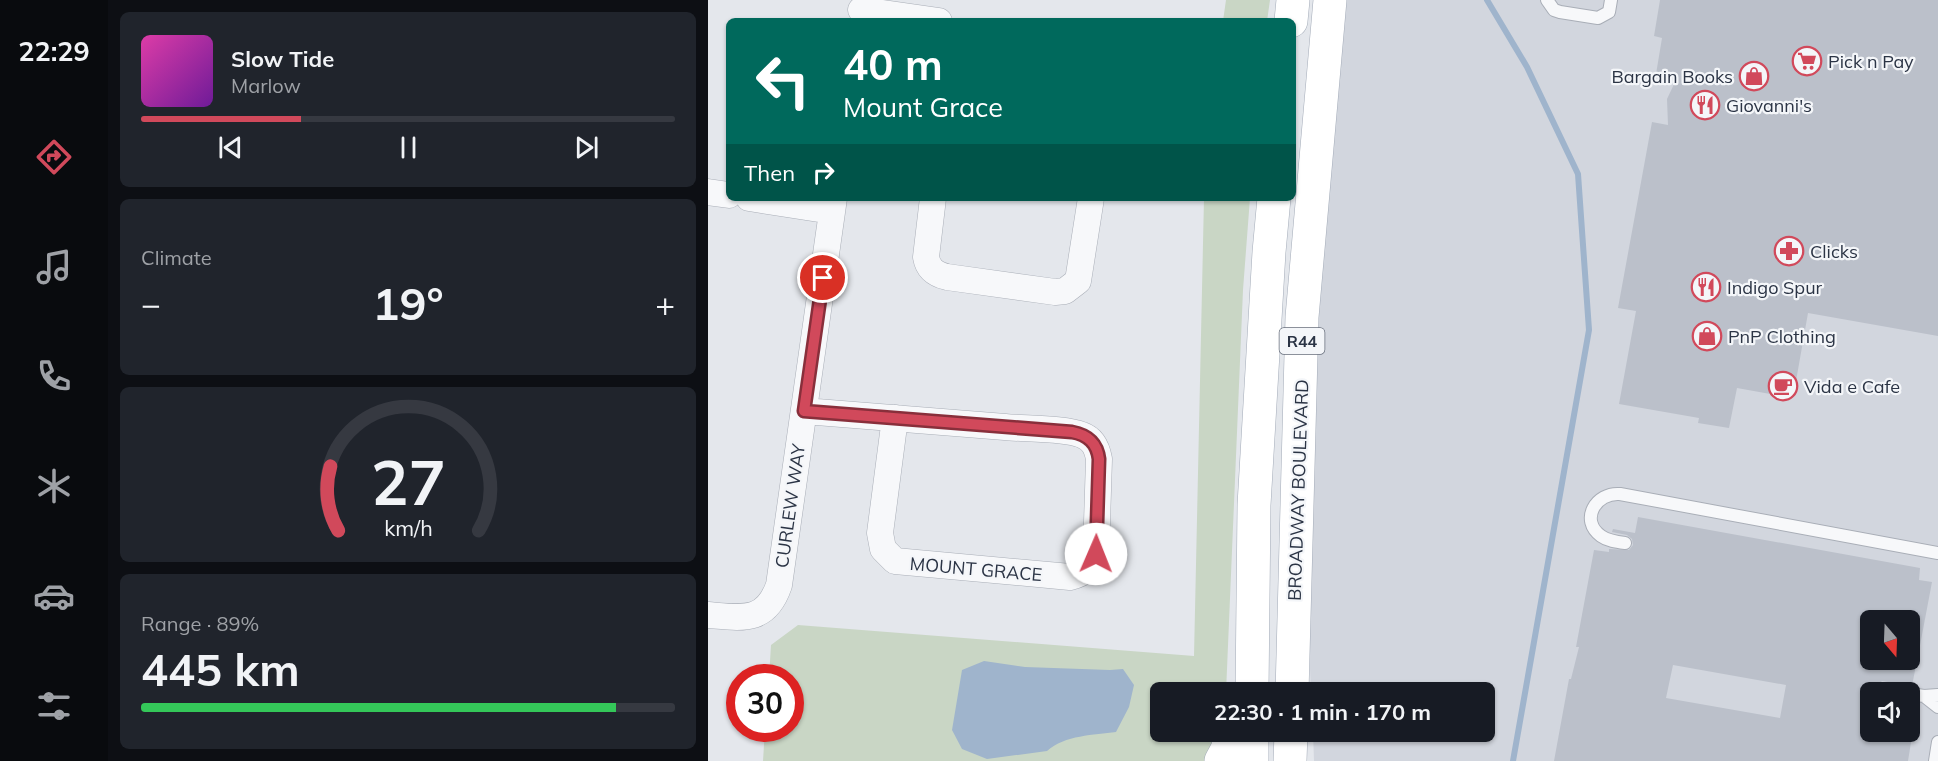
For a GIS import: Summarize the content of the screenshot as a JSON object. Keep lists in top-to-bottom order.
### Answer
{
  "streets": {
    "main road": ["R44", "BROADWAY BOULEVARD"],
    "street": ["CURLEW WAY", "MOUNT GRACE"]
  },
  "crossings": [
    ["CURLEW WAY", "MOUNT GRACE"]
  ],
  "places": {
    "supermarket": ["Pick n Pay"],
    "shop": ["Bargain Books", "PnP Clothing"],
    "restaurant": ["Giovanni's", "Indigo Spur"],
    "pharmacy": ["Clicks"],
    "cafe": ["Vida e Cafe"]
  },
  "north": "bottom",
  "page": {
    "tabs": "22:29",
    "turn": ["40 m", "Mount Grace"],
    "song": ["Slow Tide", "Marlow"],
    "then": "Then",
    "tile": [
      "Climate",
      ["Range · 89%", "445 km"]
    ],
    "heat": ["−", "19°", "+"],
    "limit": "30",
    "trip": "22:30 · 1 min · 170 m",
    "gauge": ["27", "km/h"]
  }
}
